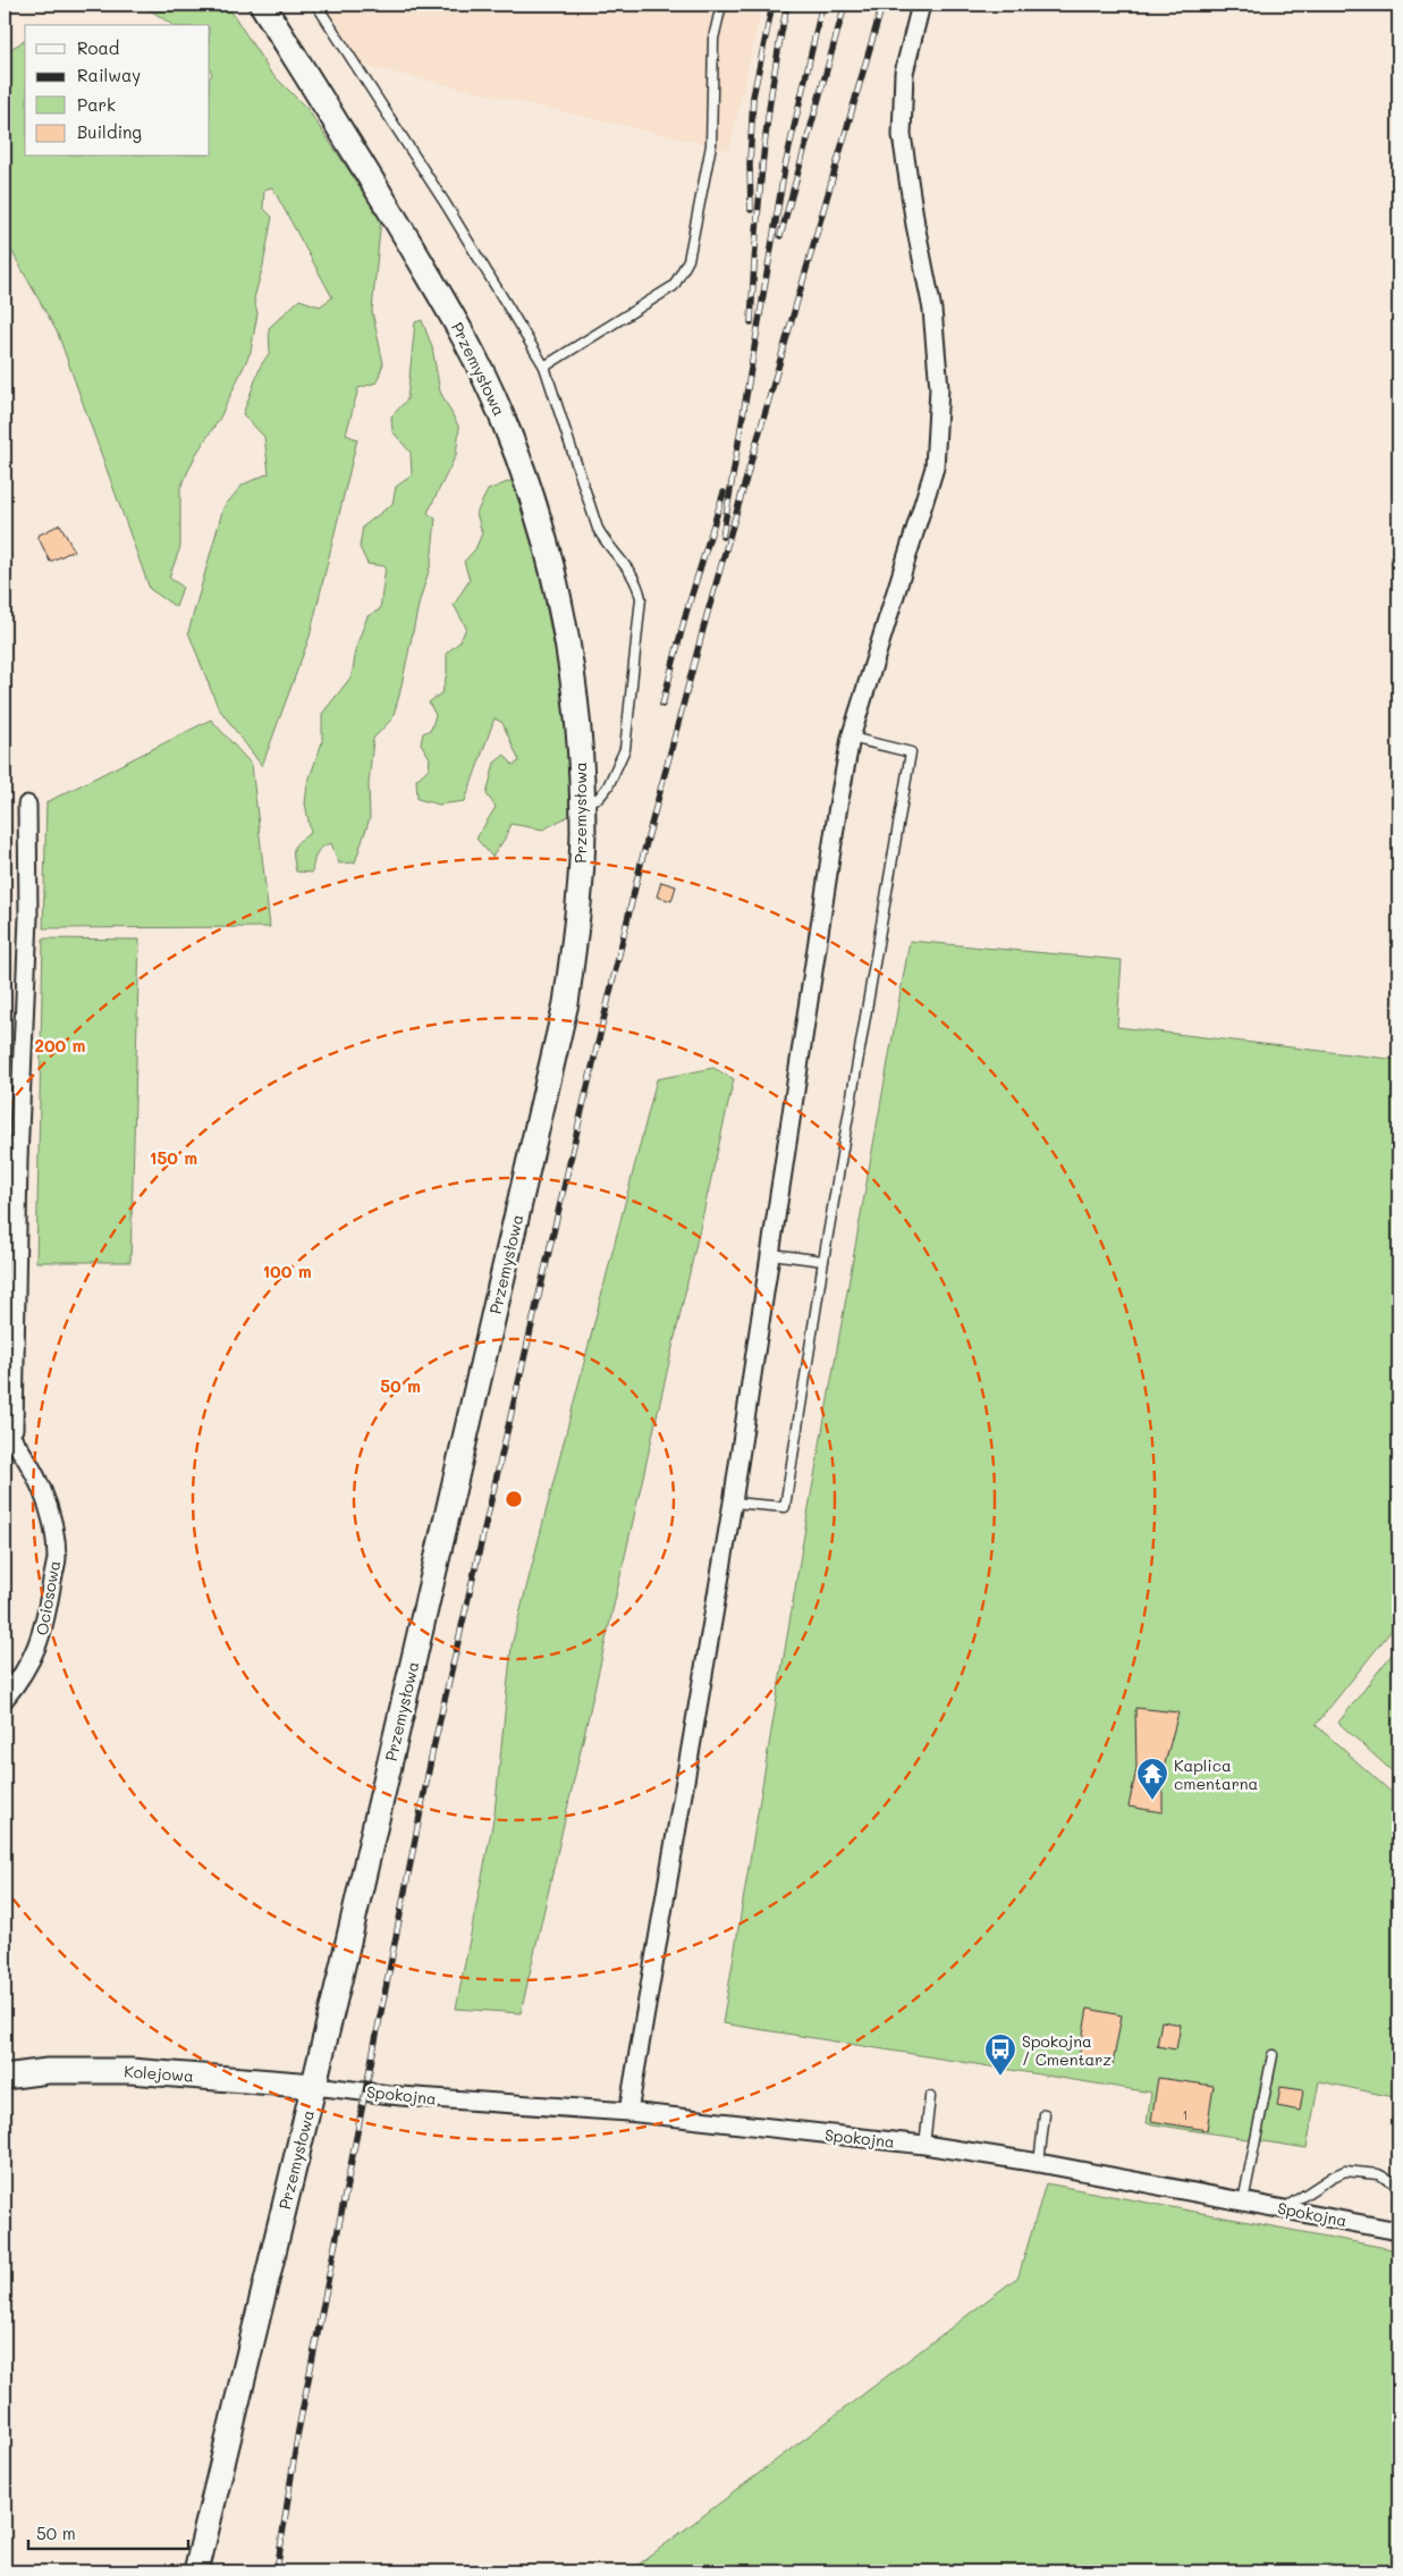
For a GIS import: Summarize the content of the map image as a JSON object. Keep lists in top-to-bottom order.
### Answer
{
  "streets": {
    "street": [
      "Przemysłowa",
      "Ociosowa",
      "Kolejowa",
      "Spokojna"
    ]
  },
  "crossings": [
    ["Przemysłowa", "Kolejowa"],
    ["Przemysłowa", "Spokojna"],
    ["Kolejowa", "Spokojna"]
  ],
  "places": {
    "temple": ["Kaplica cmentarna"],
    "bus stop": ["Spokojna / Cmentarz"]
  },
  "house_numbers": ["1"],
  "legend": [
    "Road",
    "Railway",
    "Park",
    "Building"
  ],
  "scale_bar": "50 m",
  "rings": [
    "200 m",
    "150 m",
    "100 m",
    "50 m"
  ]
}
